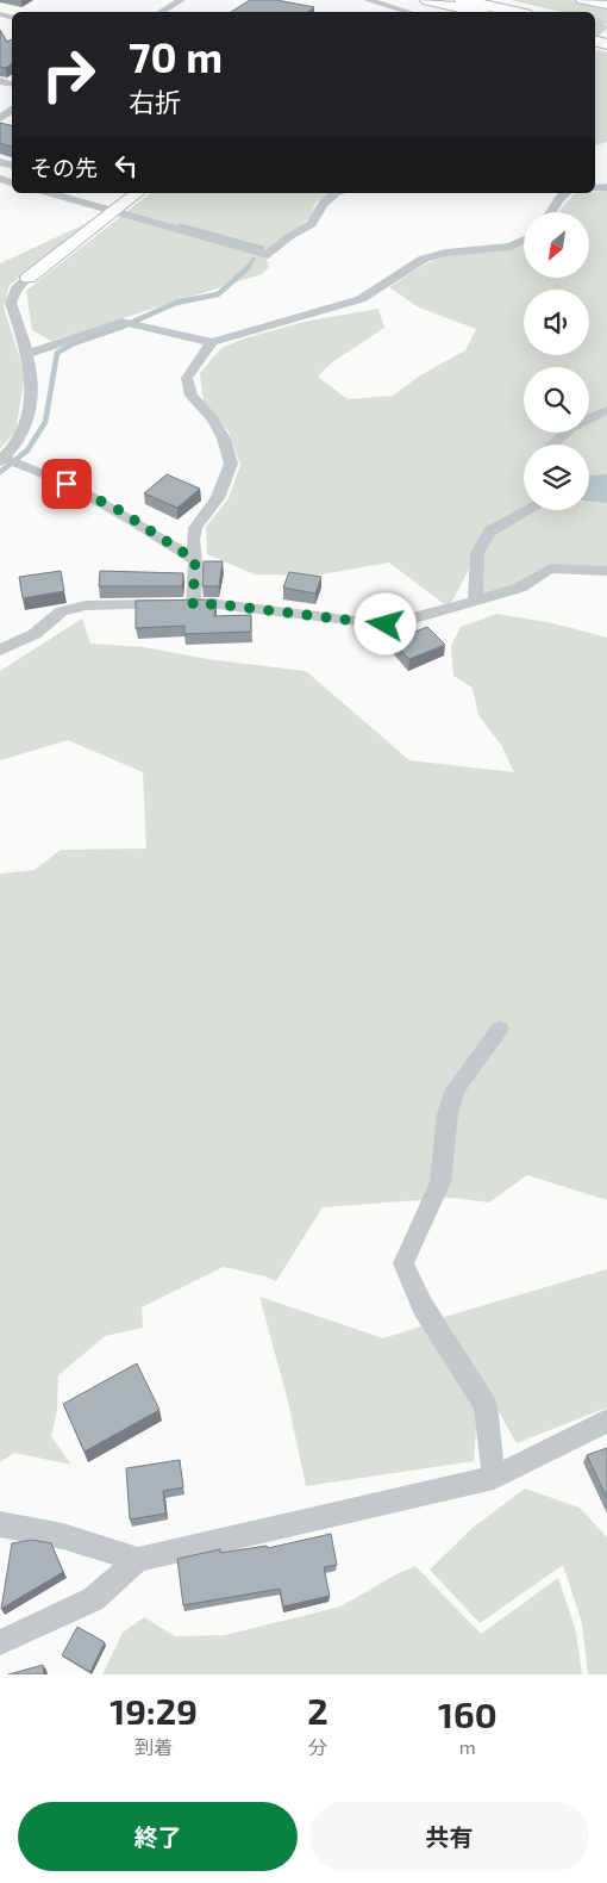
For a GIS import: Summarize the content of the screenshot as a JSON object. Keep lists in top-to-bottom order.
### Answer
{
  "north": "bottom left",
  "page": {
    "turn": ["70 m", "右折"],
    "then": "その先",
    "eta": [
      "19:29",
      "到着",
      "2",
      "分",
      "160",
      "m"
    ],
    "buttons": ["終了", "共有"]
  }
}
